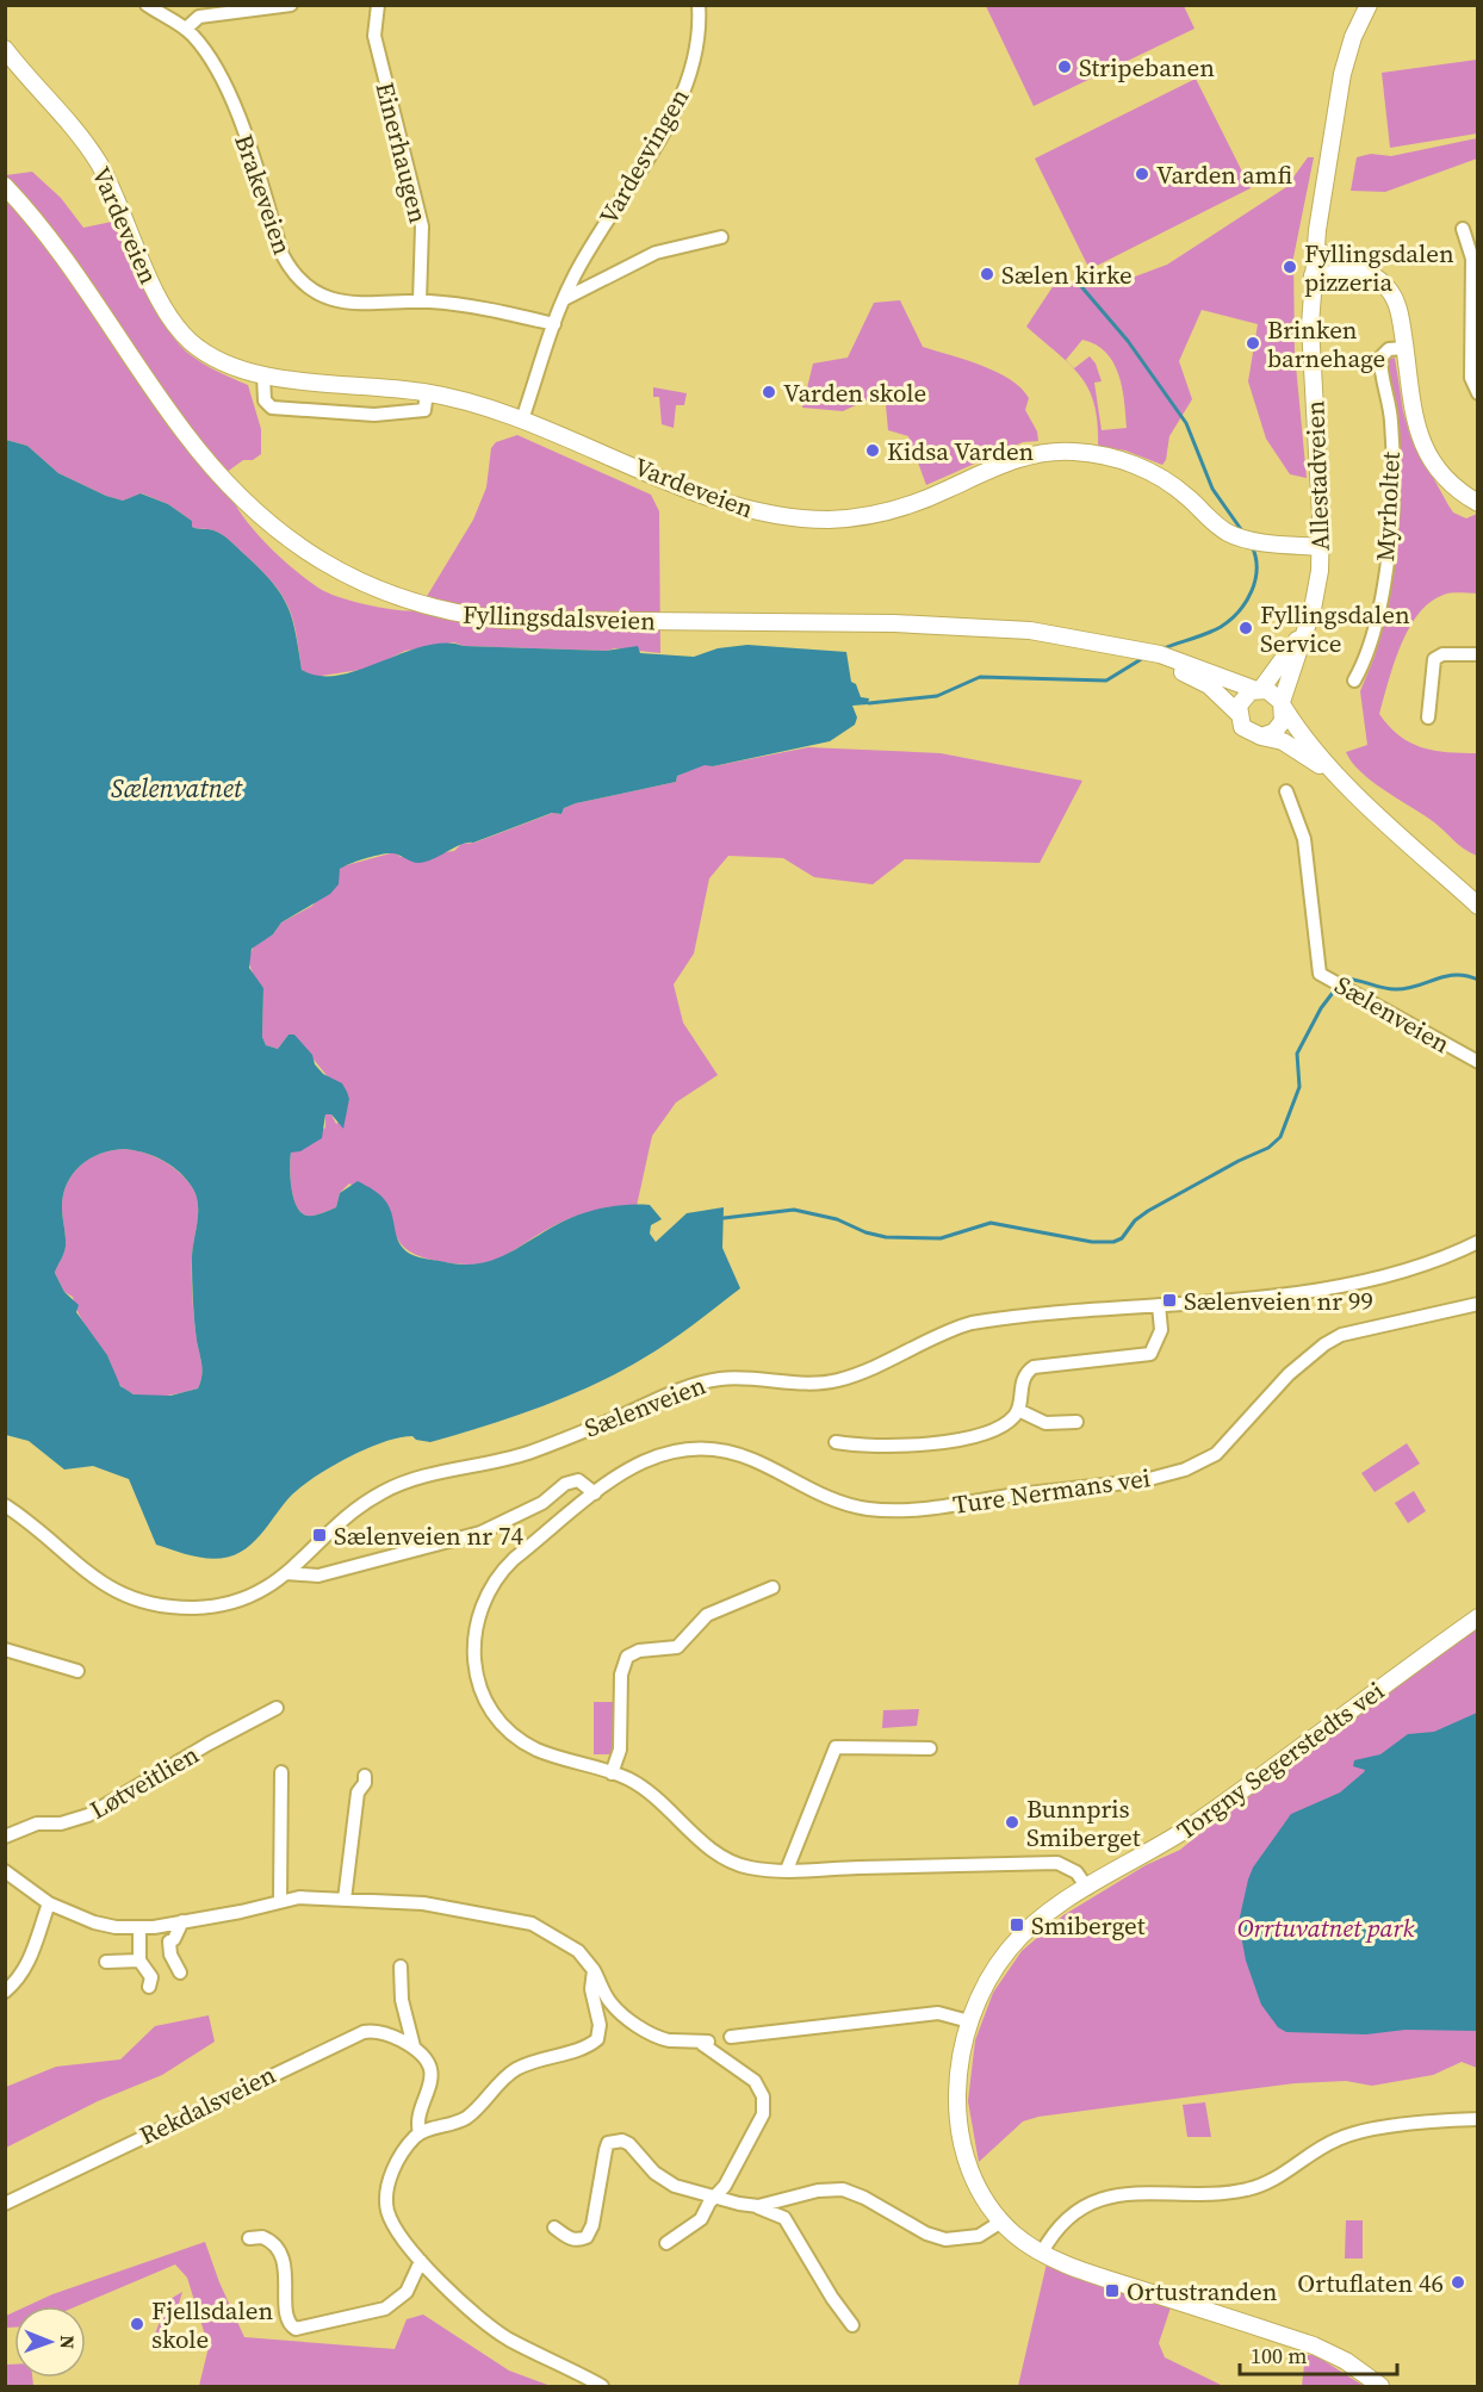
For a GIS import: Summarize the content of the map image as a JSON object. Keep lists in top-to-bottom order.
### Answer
{
  "streets": {
    "main road": [
      "Vardeveien",
      "Allestadveien",
      "Myrholtet",
      "Fyllingsdalsveien",
      "Torgny Segerstedts vei"
    ],
    "street": [
      "Einerhaugen",
      "Vardesvingen",
      "Brakeveien",
      "Sælenveien",
      "Ture Nermans vei",
      "Løtveitlien",
      "Rekdalsveien"
    ]
  },
  "crossings": [
    ["Einerhaugen", "Brakeveien"],
    ["Vardesvingen", "Brakeveien"],
    ["Vardesvingen", "Vardeveien"],
    ["Vardeveien", "Allestadveien"],
    ["Allestadveien", "Fyllingsdalsveien"],
    ["Ture Nermans vei", "Torgny Segerstedts vei"]
  ],
  "water": ["Sælenvatnet"],
  "parks": ["Orrtuvatnet park"],
  "places": {
    "other": [
      "Stripebanen",
      "Varden amfi",
      "Fyllingsdalen pizzeria",
      "Sælen kirke",
      "Brinken barnehage",
      "Varden skole",
      "Kidsa Varden",
      "Fyllingsdalen Service",
      "Bunnpris Smiberget",
      "Ortuflaten 46",
      "Fjellsdalen skole"
    ],
    "transit": [
      "Sælenveien nr 99",
      "Sælenveien nr 74",
      "Smiberget",
      "Ortustranden"
    ]
  },
  "scale_bar": "100 m",
  "north": "right"
}
